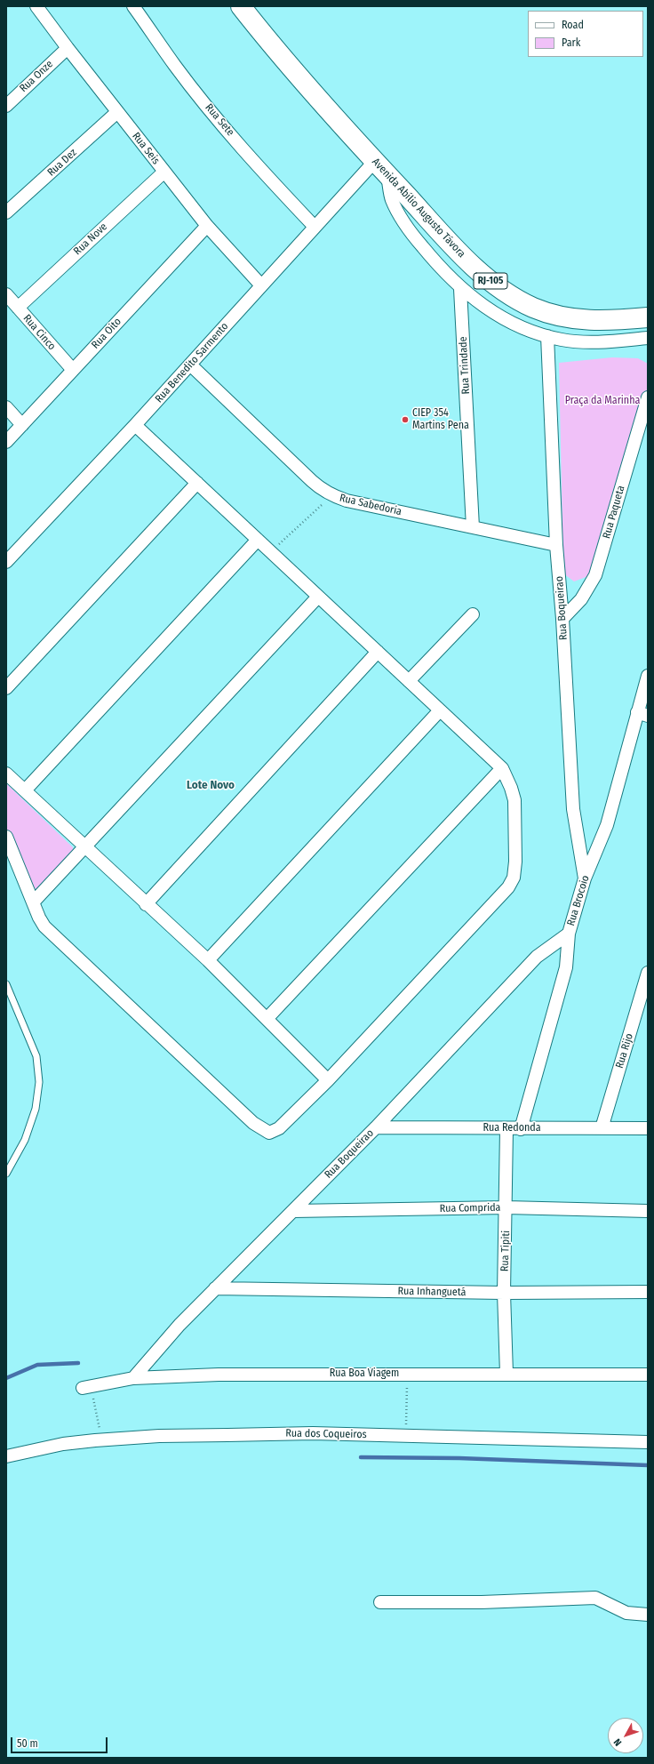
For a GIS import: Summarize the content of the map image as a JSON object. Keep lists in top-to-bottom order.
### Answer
{
  "streets": {
    "main road": ["Avenida Abílio Augusto Távora", "RJ-105"],
    "street": [
      "Rua Onze",
      "Rua Sete",
      "Rua Seis",
      "Rua Dez",
      "Rua Nove",
      "Rua Cinco",
      "Rua Oito",
      "Rua Benedito Sarmento",
      "Rua Trindade",
      "Rua Sabedoria",
      "Rua Paqueta",
      "Rua Boqueirao",
      "Rua Brocoio",
      "Rua Rijo",
      "Rua Redonda",
      "Rua Comprida",
      "Rua Tipiti",
      "Rua Inhanguetá",
      "Rua Boa Viagem",
      "Rua dos Coqueiros"
    ]
  },
  "crossings": [
    ["Rua Onze", "Rua Seis"],
    ["Rua Sete", "Rua Benedito Sarmento"],
    ["Rua Seis", "Rua Dez"],
    ["Rua Seis", "Rua Nove"],
    ["Rua Seis", "Rua Oito"],
    ["Rua Seis", "Rua Benedito Sarmento"],
    ["Avenida Abílio Augusto Távora", "Rua Benedito Sarmento"],
    ["Rua Nove", "Rua Cinco"],
    ["Rua Cinco", "Rua Oito"],
    ["Rua Benedito Sarmento", "Rua Sabedoria"],
    ["Rua Trindade", "Rua Sabedoria"],
    ["Rua Sabedoria", "Rua Boqueirao"],
    ["Rua Paqueta", "Rua Boqueirao"],
    ["Rua Boqueirao", "Rua Brocoio"],
    ["Rua Boqueirao", "Rua Redonda"],
    ["Rua Boqueirao", "Rua Comprida"],
    ["Rua Boqueirao", "Rua Inhanguetá"],
    ["Rua Boqueirao", "Rua Boa Viagem"],
    ["Rua Brocoio", "Rua Redonda"],
    ["Rua Rijo", "Rua Redonda"],
    ["Rua Redonda", "Rua Tipiti"],
    ["Rua Comprida", "Rua Tipiti"],
    ["Rua Tipiti", "Rua Inhanguetá"],
    ["Rua Tipiti", "Rua Boa Viagem"]
  ],
  "districts": ["Lote Novo"],
  "parks": ["Praça da Marinha"],
  "places": ["CIEP 354 Martins Pena"],
  "legend": ["Road", "Park"],
  "scale_bar": "50 m",
  "north": "bottom left"
}
